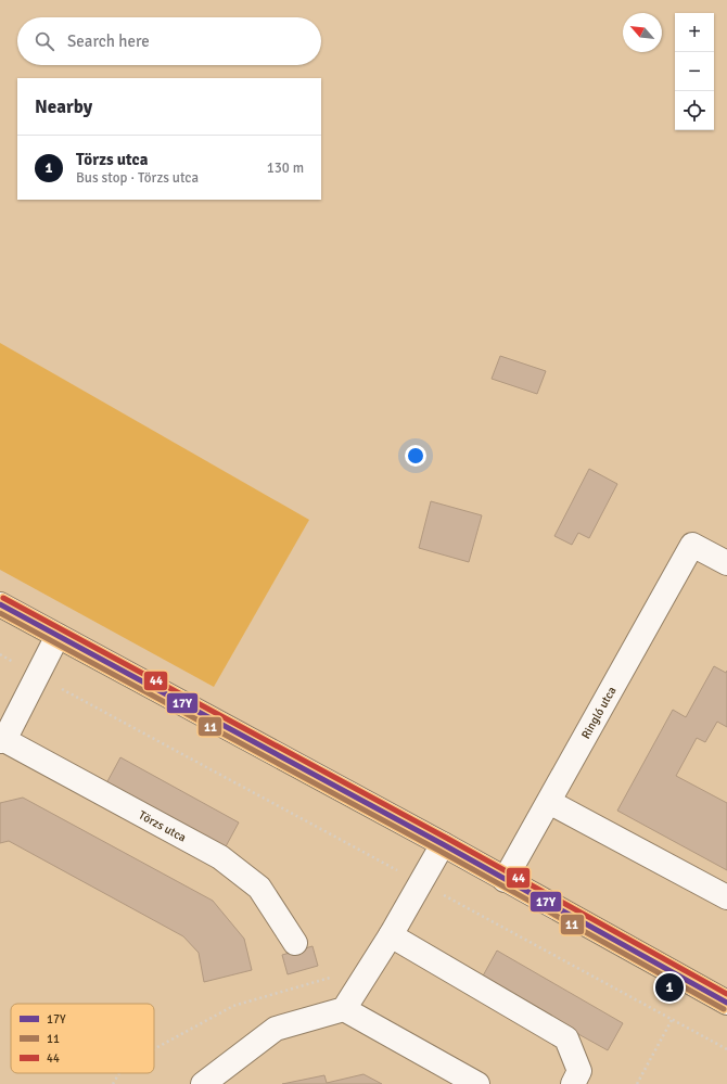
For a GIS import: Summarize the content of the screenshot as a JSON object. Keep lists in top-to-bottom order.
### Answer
{
  "streets": {
    "street": ["Ringló utca", "Törzs utca"]
  },
  "lines": ["transit line 44", "transit line 17Y", "transit line 11"],
  "legend": ["17Y", "11", "44"],
  "north": "top left",
  "page": {
    "map_buttons": ["+", "−"],
    "search": "Search here",
    "heading": "Nearby",
    "list": [
      {
        "mark": "1",
        "name": "Törzs utca",
        "note": "Bus stop · Törzs utca",
        "value": "130 m"
      }
    ],
    "pins": "1"
  }
}
